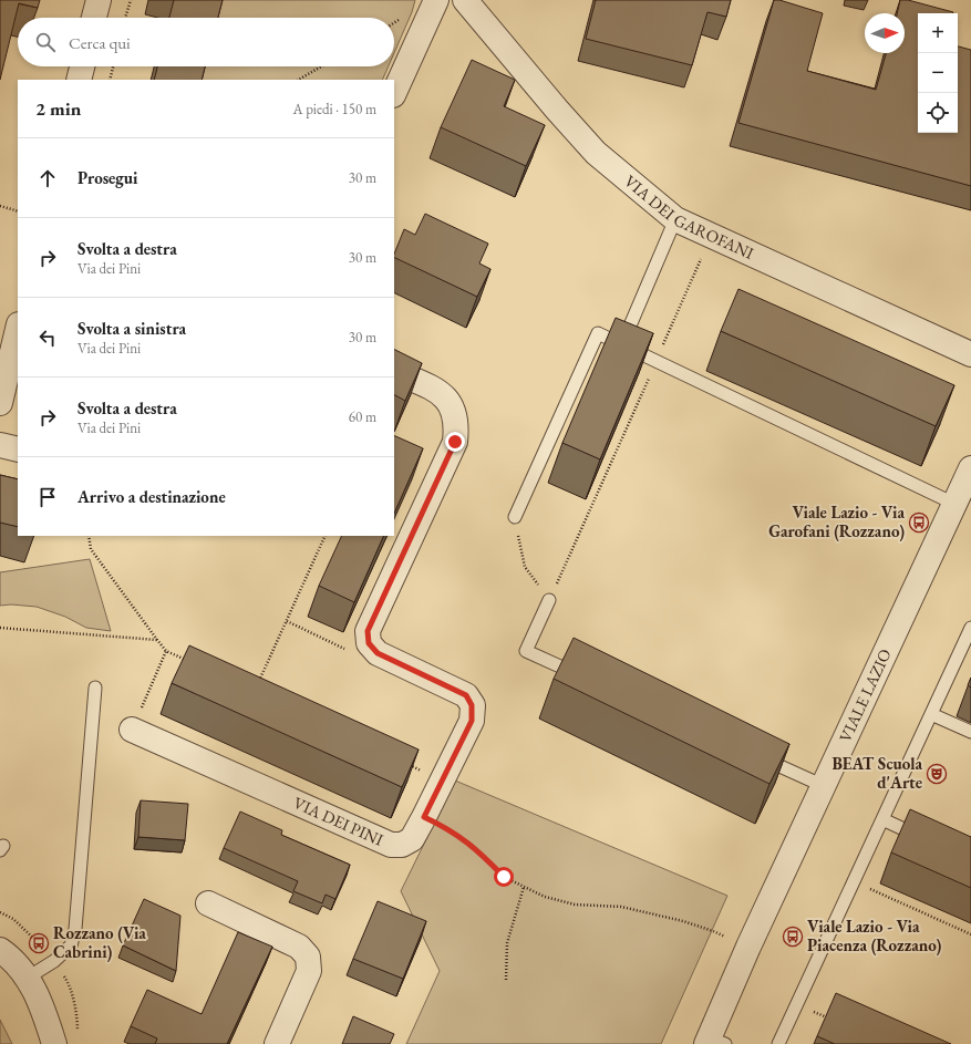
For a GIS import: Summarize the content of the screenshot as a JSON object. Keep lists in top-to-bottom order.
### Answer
{
  "streets": {
    "street": ["VIA DEI GAROFANI", "VIALE LAZIO", "VIA DEI PINI"]
  },
  "places": {
    "bus stop": ["Viale Lazio - Via Garofani (Rozzano)", "Viale Lazio - Via Piacenza (Rozzano)", "Rozzano (Via Cabrini)"],
    "theatre": ["BEAT Scuola d'Arte"]
  },
  "north": "right",
  "page": {
    "map_buttons": ["+", "−"],
    "search": "Cerca qui",
    "heading": ["2 min", "A piedi · 150 m"],
    "list": [
      ["Prosegui", "30 m"],
      ["Svolta a destra", "Via dei Pini", "30 m"],
      ["Svolta a sinistra", "Via dei Pini", "30 m"],
      ["Svolta a destra", "Via dei Pini", "60 m"],
      "Arrivo a destinazione"
    ]
  }
}
